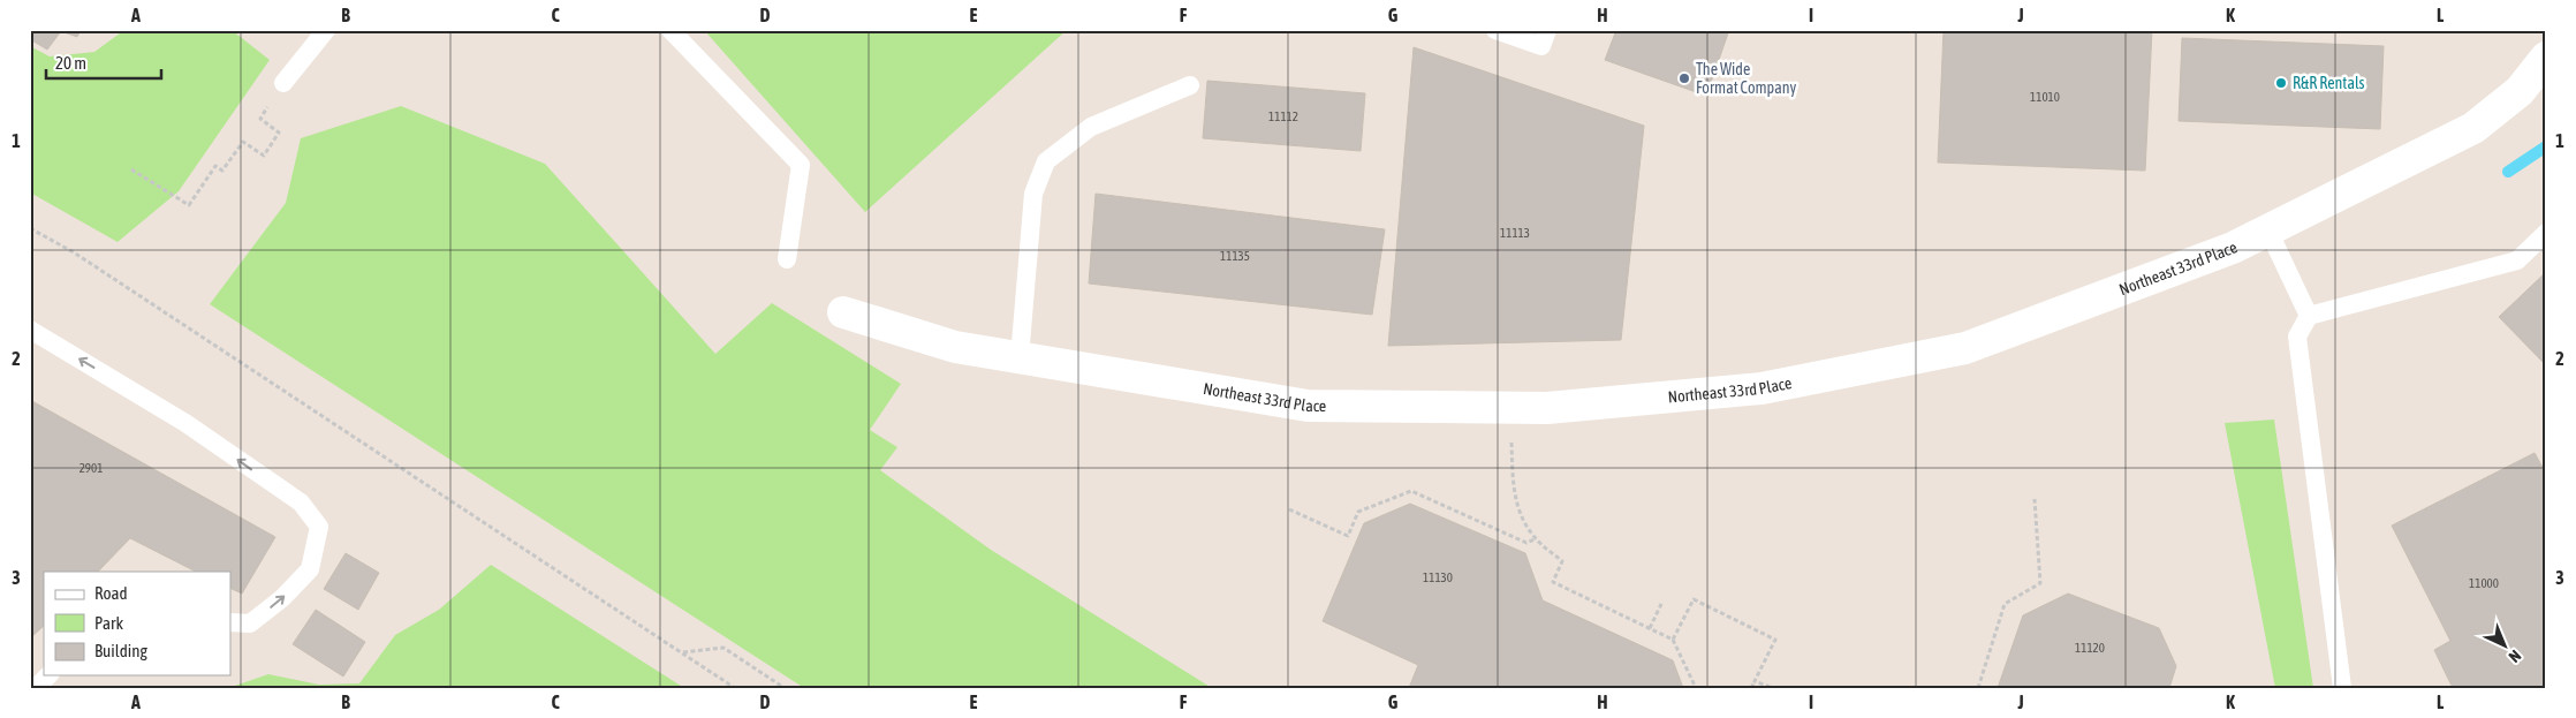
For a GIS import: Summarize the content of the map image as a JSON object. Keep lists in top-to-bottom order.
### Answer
{
  "streets": {
    "street": ["Northeast 33rd Place"]
  },
  "places": ["The Wide Format Company", "R&R Rentals"],
  "house_numbers": [
    "11010",
    "11112",
    "11113",
    "11135",
    "2901",
    "11130",
    "11000",
    "11120"
  ],
  "legend": ["Road", "Park", "Building"],
  "scale_bar": "20 m",
  "north": "bottom right",
  "grid": {
    "columns": [
      "A",
      "B",
      "C",
      "D",
      "E",
      "F",
      "G",
      "H",
      "I",
      "J",
      "K",
      "L"
    ],
    "rows": ["1", "2", "3"]
  }
}
